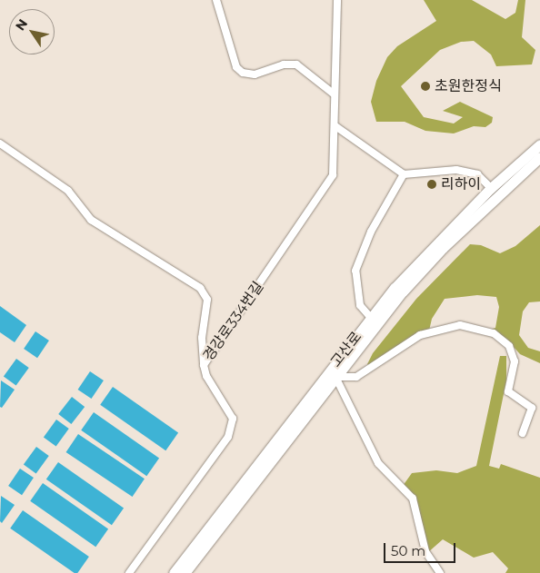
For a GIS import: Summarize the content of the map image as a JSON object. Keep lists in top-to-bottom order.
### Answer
{
  "streets": {
    "street": ["경강로334번길", "고산로"]
  },
  "places": ["초원한정식", "리하이"],
  "scale_bar": "50 m",
  "north": "top left"
}
